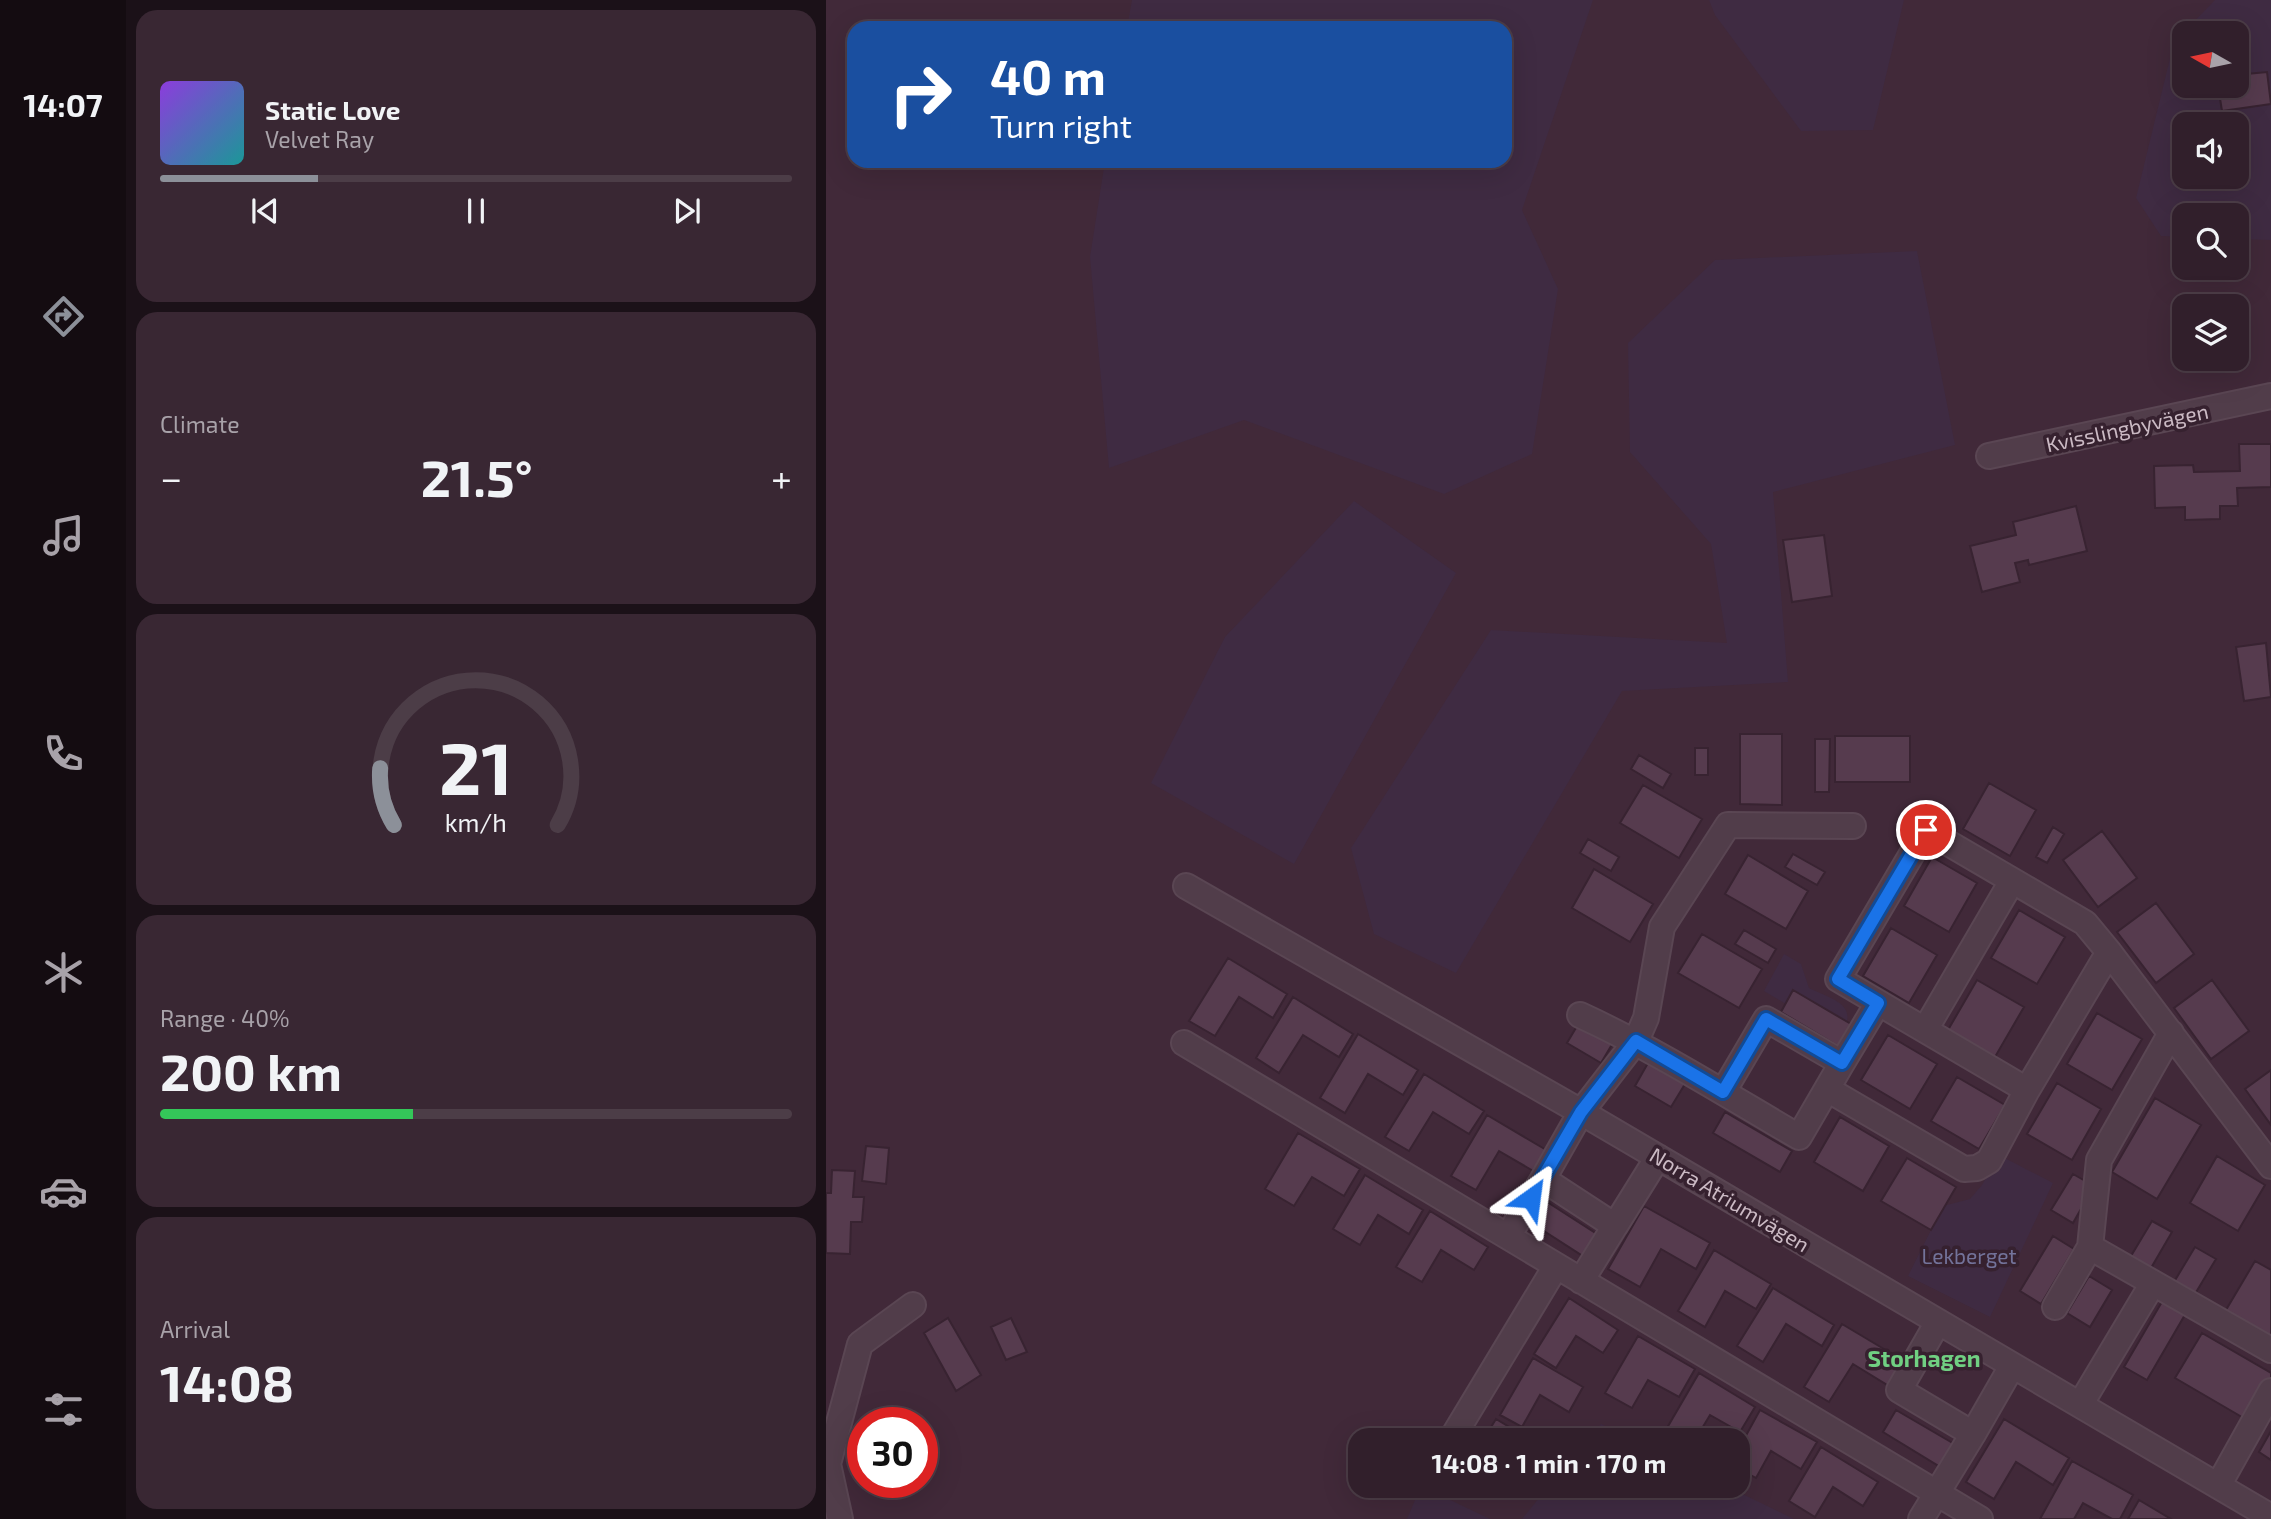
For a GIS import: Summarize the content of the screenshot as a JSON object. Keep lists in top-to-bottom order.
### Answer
{
  "streets": {
    "street": ["Kvisslingbyvägen", "Norra Atriumvägen"]
  },
  "districts": ["Storhagen"],
  "parks": ["Lekberget"],
  "north": "left",
  "page": {
    "tabs": "14:07",
    "turn": ["40 m", "Turn right"],
    "song": ["Static Love", "Velvet Ray"],
    "tile": [
      "Climate",
      ["Range · 40%", "200 km"],
      ["Arrival", "14:08"]
    ],
    "heat": ["−", "21.5°", "+"],
    "limit": "30",
    "trip": "14:08 · 1 min · 170 m",
    "gauge": ["21", "km/h"]
  }
}
